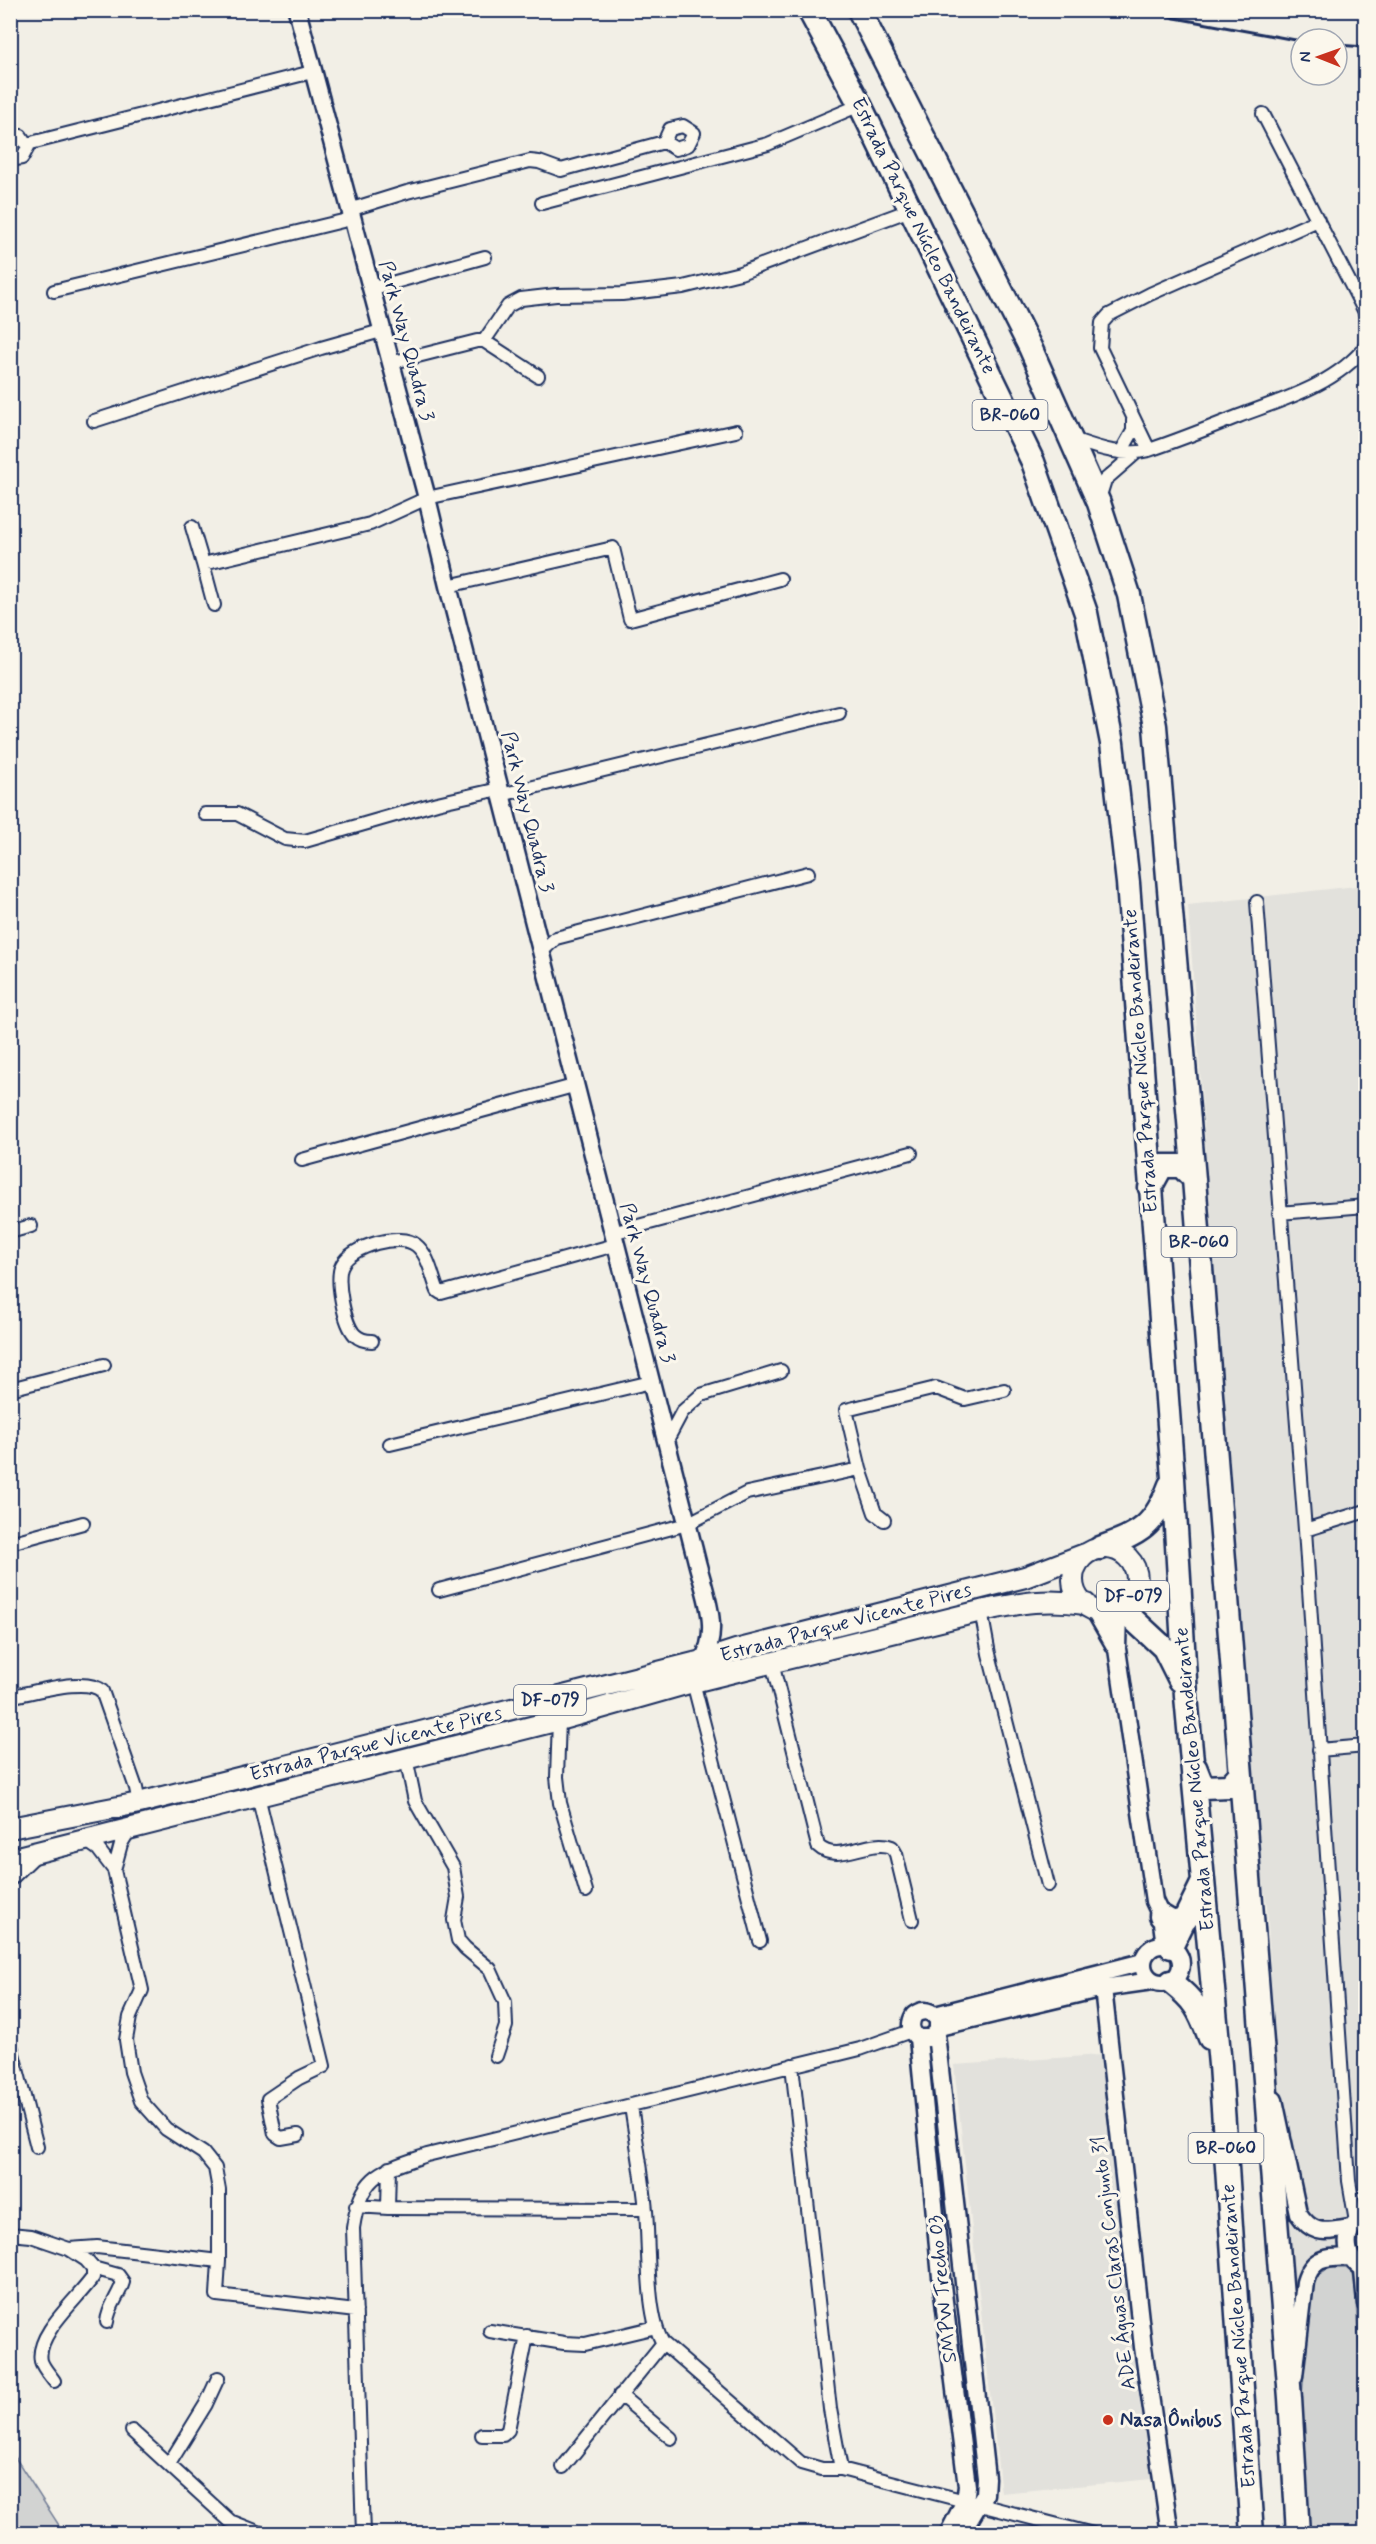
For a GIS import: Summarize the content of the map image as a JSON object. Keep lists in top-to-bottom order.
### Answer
{
  "streets": {
    "highway": ["Estrada Parque Núcleo Bandeirante", "BR-060"],
    "main road": ["DF-079", "Estrada Parque Vicente Pires"],
    "street": ["Park Way Quadra 3", "ADE Águas Claras Conjunto 31", "SMPW Trecho 03"]
  },
  "crossings": [
    ["Park Way Quadra 3", "Estrada Parque Vicente Pires"],
    ["DF-079", "Estrada Parque Vicente Pires"]
  ],
  "places": ["Nasa Ônibus"],
  "north": "left"
}
